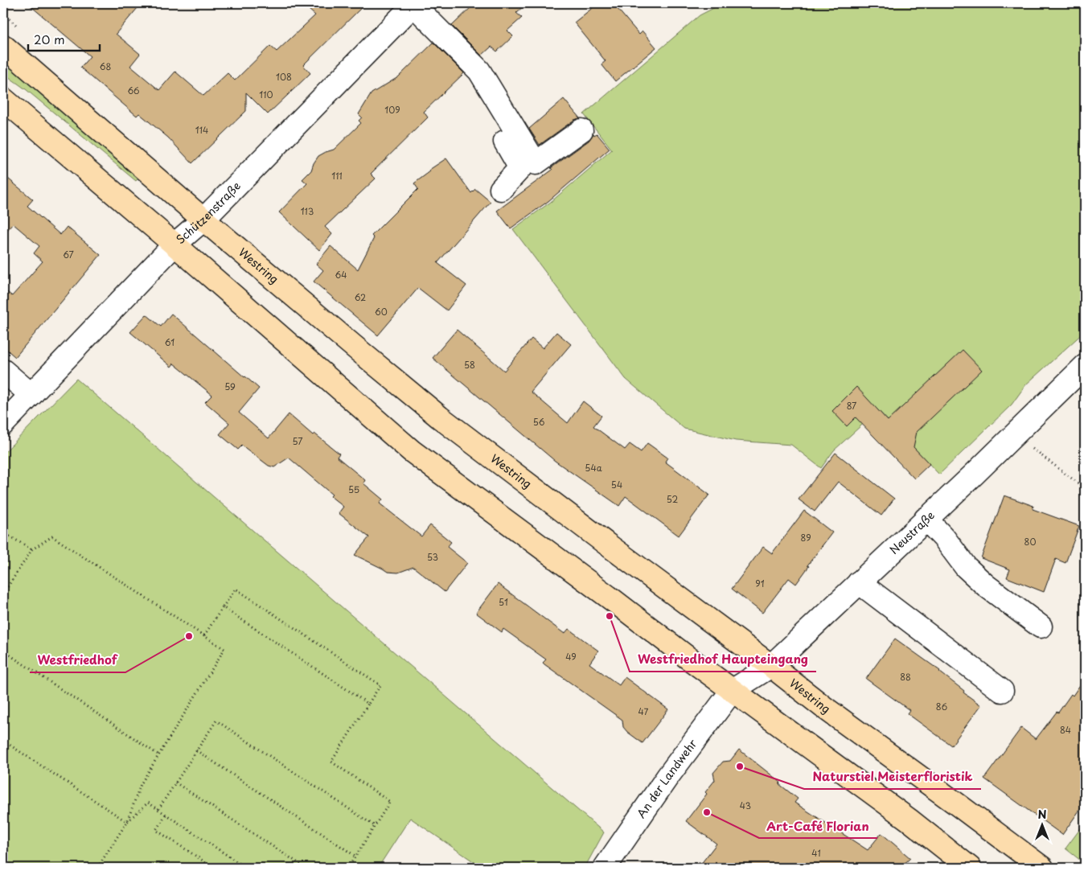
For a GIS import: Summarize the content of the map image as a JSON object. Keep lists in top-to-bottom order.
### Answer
{
  "streets": {
    "main road": ["Westring"],
    "street": ["Schützenstraße", "Neustraße", "An der Landwehr"]
  },
  "crossings": [
    ["Schützenstraße", "Westring"],
    ["Westring", "Neustraße"],
    ["Neustraße", "An der Landwehr"]
  ],
  "places": [
    "Westfriedhof Haupteingang",
    "Westfriedhof",
    "Naturstiel Meisterfloristik",
    "Art-Café Florian"
  ],
  "house_numbers": [
    "68",
    "108",
    "66",
    "110",
    "109",
    "114",
    "111",
    "113",
    "67",
    "64",
    "62",
    "60",
    "61",
    "58",
    "59",
    "87",
    "56",
    "57",
    "54a",
    "54",
    "55",
    "52",
    "89",
    "80",
    "53",
    "91",
    "51",
    "49",
    "88",
    "86",
    "47",
    "84",
    "43",
    "41"
  ],
  "scale_bar": "20 m",
  "north": "top"
}
